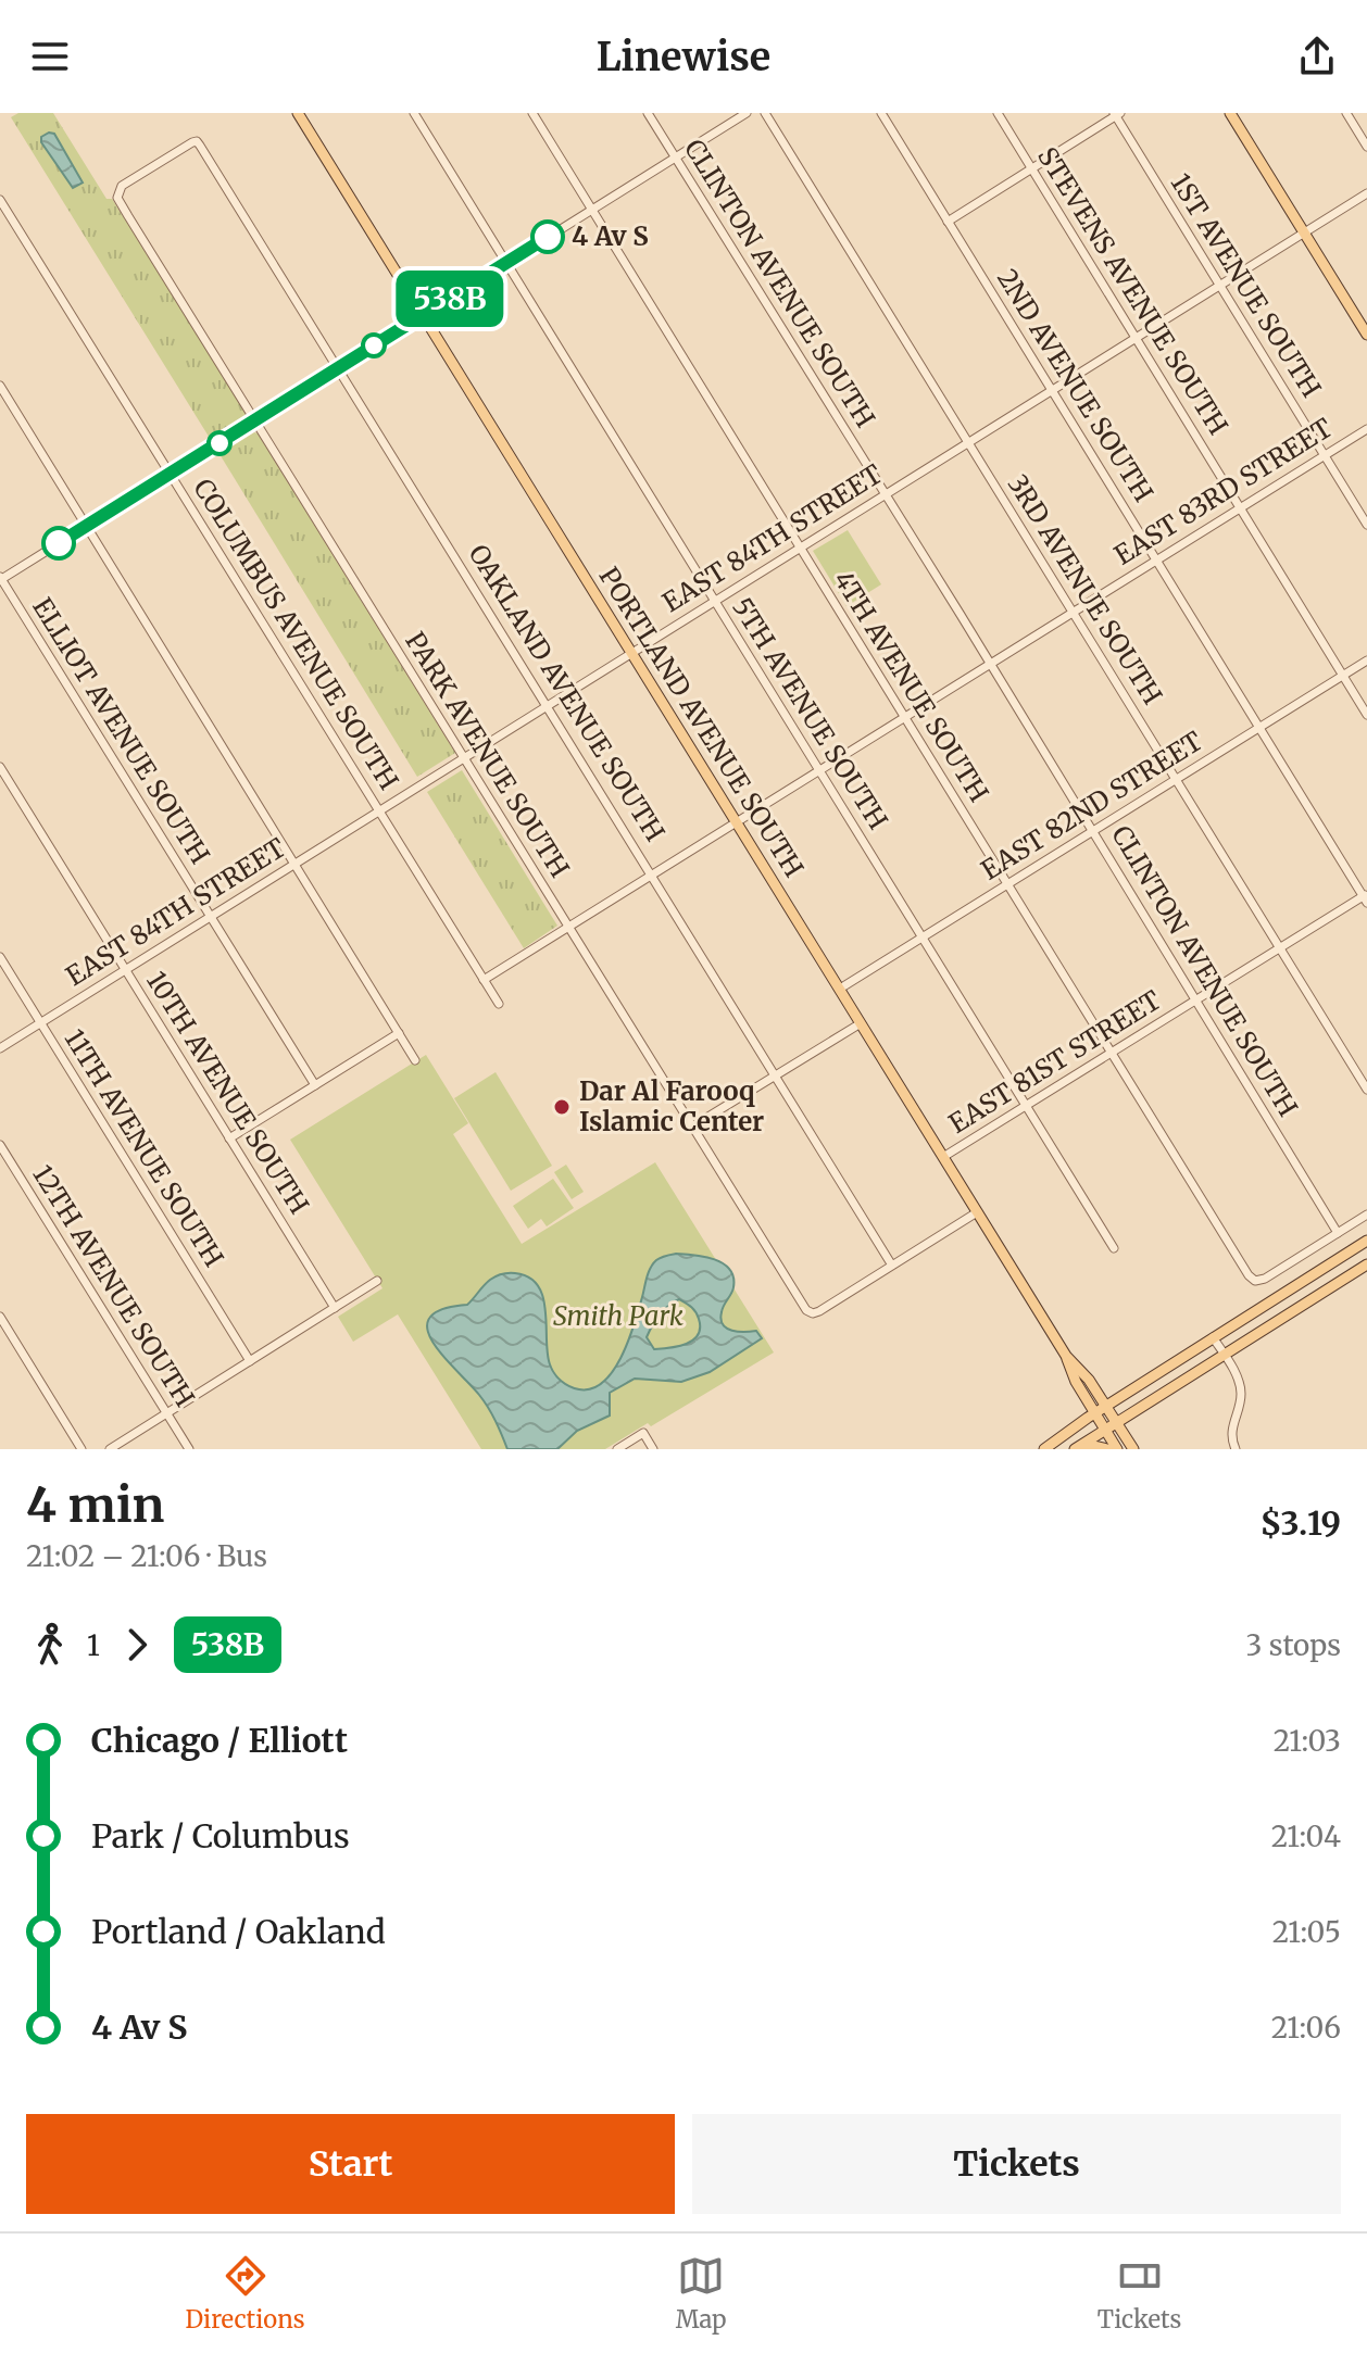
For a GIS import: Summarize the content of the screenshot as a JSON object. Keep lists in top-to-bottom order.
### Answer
{
  "streets": {
    "main road": ["PORTLAND AVENUE SOUTH"],
    "street": [
      "CLINTON AVENUE SOUTH",
      "1ST AVENUE SOUTH",
      "STEVENS AVENUE SOUTH",
      "2ND AVENUE SOUTH",
      "EAST 83RD STREET",
      "EAST 84TH STREET",
      "3RD AVENUE SOUTH",
      "COLUMBUS AVENUE SOUTH",
      "4TH AVENUE SOUTH",
      "OAKLAND AVENUE SOUTH",
      "5TH AVENUE SOUTH",
      "ELLIOT AVENUE SOUTH",
      "PARK AVENUE SOUTH",
      "EAST 82ND STREET",
      "EAST 81ST STREET",
      "10TH AVENUE SOUTH",
      "11TH AVENUE SOUTH",
      "12TH AVENUE SOUTH"
    ]
  },
  "crossings": [
    ["CLINTON AVENUE SOUTH", "EAST 83RD STREET"],
    ["CLINTON AVENUE SOUTH", "EAST 84TH STREET"],
    ["CLINTON AVENUE SOUTH", "4TH AVENUE SOUTH"],
    ["CLINTON AVENUE SOUTH", "EAST 82ND STREET"],
    ["CLINTON AVENUE SOUTH", "EAST 81ST STREET"],
    ["1ST AVENUE SOUTH", "EAST 83RD STREET"],
    ["1ST AVENUE SOUTH", "EAST 84TH STREET"],
    ["STEVENS AVENUE SOUTH", "EAST 83RD STREET"],
    ["STEVENS AVENUE SOUTH", "EAST 84TH STREET"],
    ["STEVENS AVENUE SOUTH", "EAST 82ND STREET"],
    ["2ND AVENUE SOUTH", "EAST 83RD STREET"],
    ["2ND AVENUE SOUTH", "EAST 84TH STREET"],
    ["2ND AVENUE SOUTH", "EAST 82ND STREET"],
    ["2ND AVENUE SOUTH", "EAST 81ST STREET"],
    ["EAST 83RD STREET", "3RD AVENUE SOUTH"],
    ["EAST 83RD STREET", "COLUMBUS AVENUE SOUTH"],
    ["EAST 83RD STREET", "4TH AVENUE SOUTH"],
    ["EAST 83RD STREET", "OAKLAND AVENUE SOUTH"],
    ["EAST 83RD STREET", "5TH AVENUE SOUTH"],
    ["EAST 83RD STREET", "PORTLAND AVENUE SOUTH"],
    ["EAST 83RD STREET", "PARK AVENUE SOUTH"],
    ["EAST 84TH STREET", "3RD AVENUE SOUTH"],
    ["EAST 84TH STREET", "COLUMBUS AVENUE SOUTH"],
    ["EAST 84TH STREET", "4TH AVENUE SOUTH"],
    ["EAST 84TH STREET", "OAKLAND AVENUE SOUTH"],
    ["EAST 84TH STREET", "5TH AVENUE SOUTH"],
    ["EAST 84TH STREET", "PORTLAND AVENUE SOUTH"],
    ["EAST 84TH STREET", "ELLIOT AVENUE SOUTH"],
    ["EAST 84TH STREET", "PARK AVENUE SOUTH"],
    ["EAST 84TH STREET", "10TH AVENUE SOUTH"],
    ["EAST 84TH STREET", "11TH AVENUE SOUTH"],
    ["3RD AVENUE SOUTH", "EAST 82ND STREET"],
    ["3RD AVENUE SOUTH", "EAST 81ST STREET"],
    ["4TH AVENUE SOUTH", "EAST 82ND STREET"],
    ["4TH AVENUE SOUTH", "EAST 81ST STREET"],
    ["OAKLAND AVENUE SOUTH", "PARK AVENUE SOUTH"],
    ["5TH AVENUE SOUTH", "EAST 82ND STREET"],
    ["5TH AVENUE SOUTH", "EAST 81ST STREET"],
    ["PORTLAND AVENUE SOUTH", "EAST 82ND STREET"],
    ["PORTLAND AVENUE SOUTH", "EAST 81ST STREET"]
  ],
  "parks": ["Smith Park"],
  "places": ["4 Av S", "Dar Al Farooq Islamic Center"],
  "lines": ["bus line 538B"],
  "page": {
    "header": "Linewise",
    "on_map": "538B",
    "heading": ["4 min", "21:02 – 21:06 · Bus", "$3.19"],
    "legs": ["1", "538B", "3 stops"],
    "list": [
      {
        "name": "Chicago / Elliott",
        "value": "21:03"
      },
      {
        "name": "Park / Columbus",
        "value": "21:04"
      },
      {
        "name": "Portland / Oakland",
        "value": "21:05"
      },
      {
        "name": "4 Av S",
        "value": "21:06"
      }
    ],
    "buttons": ["Start", "Tickets"],
    "tabs": ["Directions", "Map", "Tickets"]
  }
}
